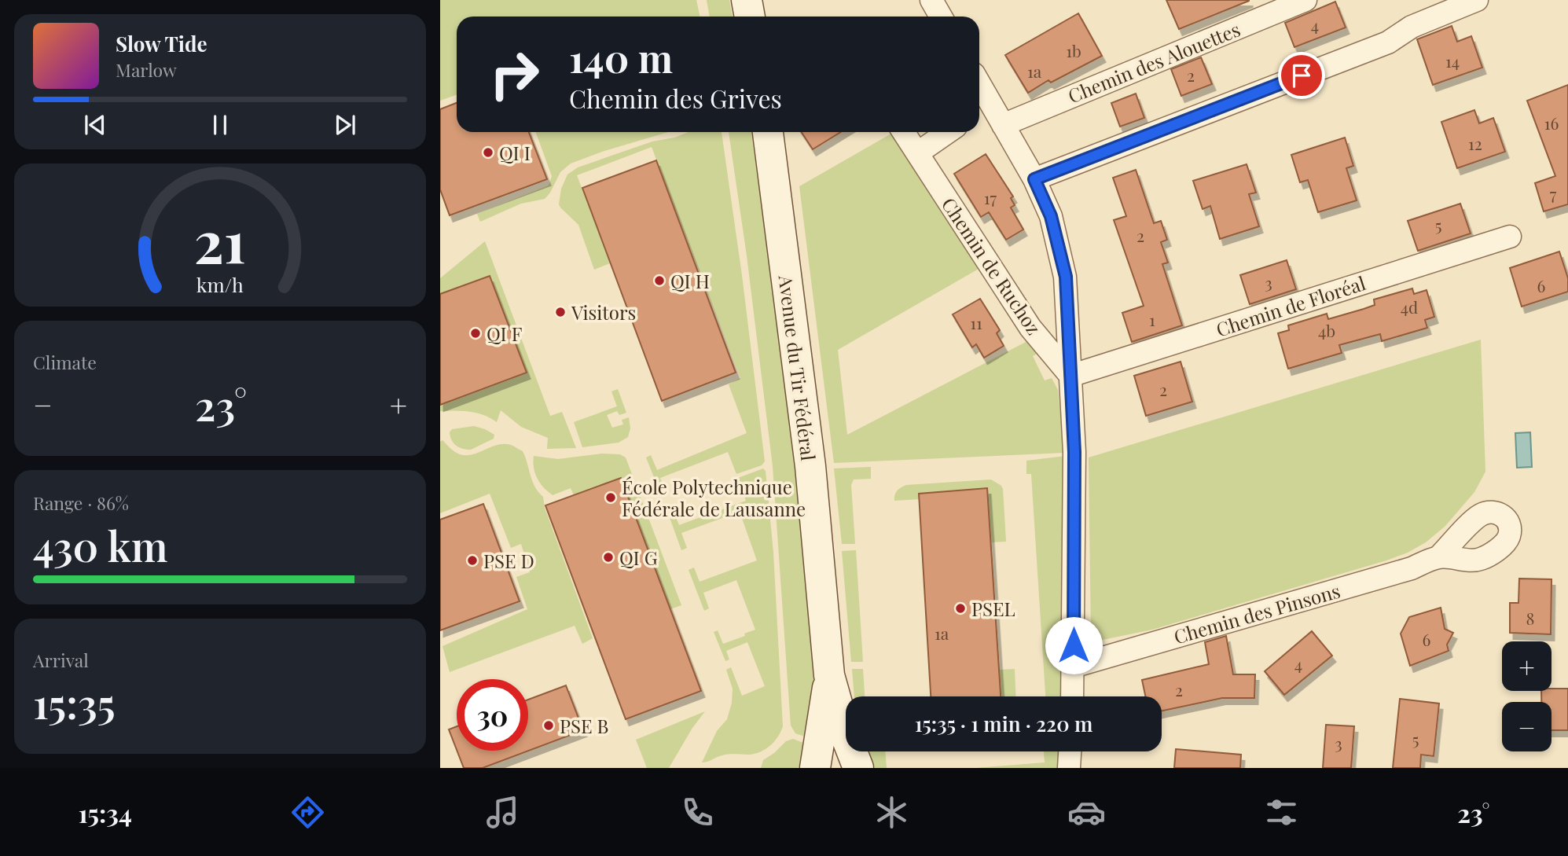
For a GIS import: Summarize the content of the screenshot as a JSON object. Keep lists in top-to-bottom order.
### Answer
{
  "streets": {
    "main road": ["Avenue du Tir Fédéral"],
    "street": [
      "Chemin des Alouettes",
      "Chemin de Ruchoz",
      "Chemin de Floréal",
      "Chemin des Pinsons"
    ]
  },
  "crossings": [
    ["Chemin des Alouettes", "Chemin de Ruchoz"],
    ["Chemin de Ruchoz", "Chemin de Floréal"],
    ["Chemin de Ruchoz", "Chemin des Pinsons"]
  ],
  "places": [
    "QI I",
    "QI H",
    "Visitors",
    "QI F",
    "École Polytechnique Fédérale de Lausanne",
    "QI G",
    "PSE D",
    "PSEL",
    "PSE B"
  ],
  "house_numbers": [
    "4",
    "1b",
    "14",
    "1a",
    "2",
    "16",
    "12",
    "7",
    "17",
    "5",
    "2",
    "3",
    "6",
    "4d",
    "1",
    "11",
    "4b",
    "2",
    "8",
    "1a",
    "6",
    "4",
    "2",
    "5",
    "3"
  ],
  "page": {
    "turn": ["140 m", "Chemin des Grives"],
    "song": ["Slow Tide", "Marlow"],
    "tile": [
      "Climate",
      ["Range · 86%", "430 km"],
      ["Arrival", "15:35"]
    ],
    "heat": ["−", "23°", "+"],
    "map_buttons": ["+", "−"],
    "limit": "30",
    "trip": "15:35 · 1 min · 220 m",
    "tabs": ["15:34", "23°"],
    "gauge": ["21", "km/h"]
  }
}
